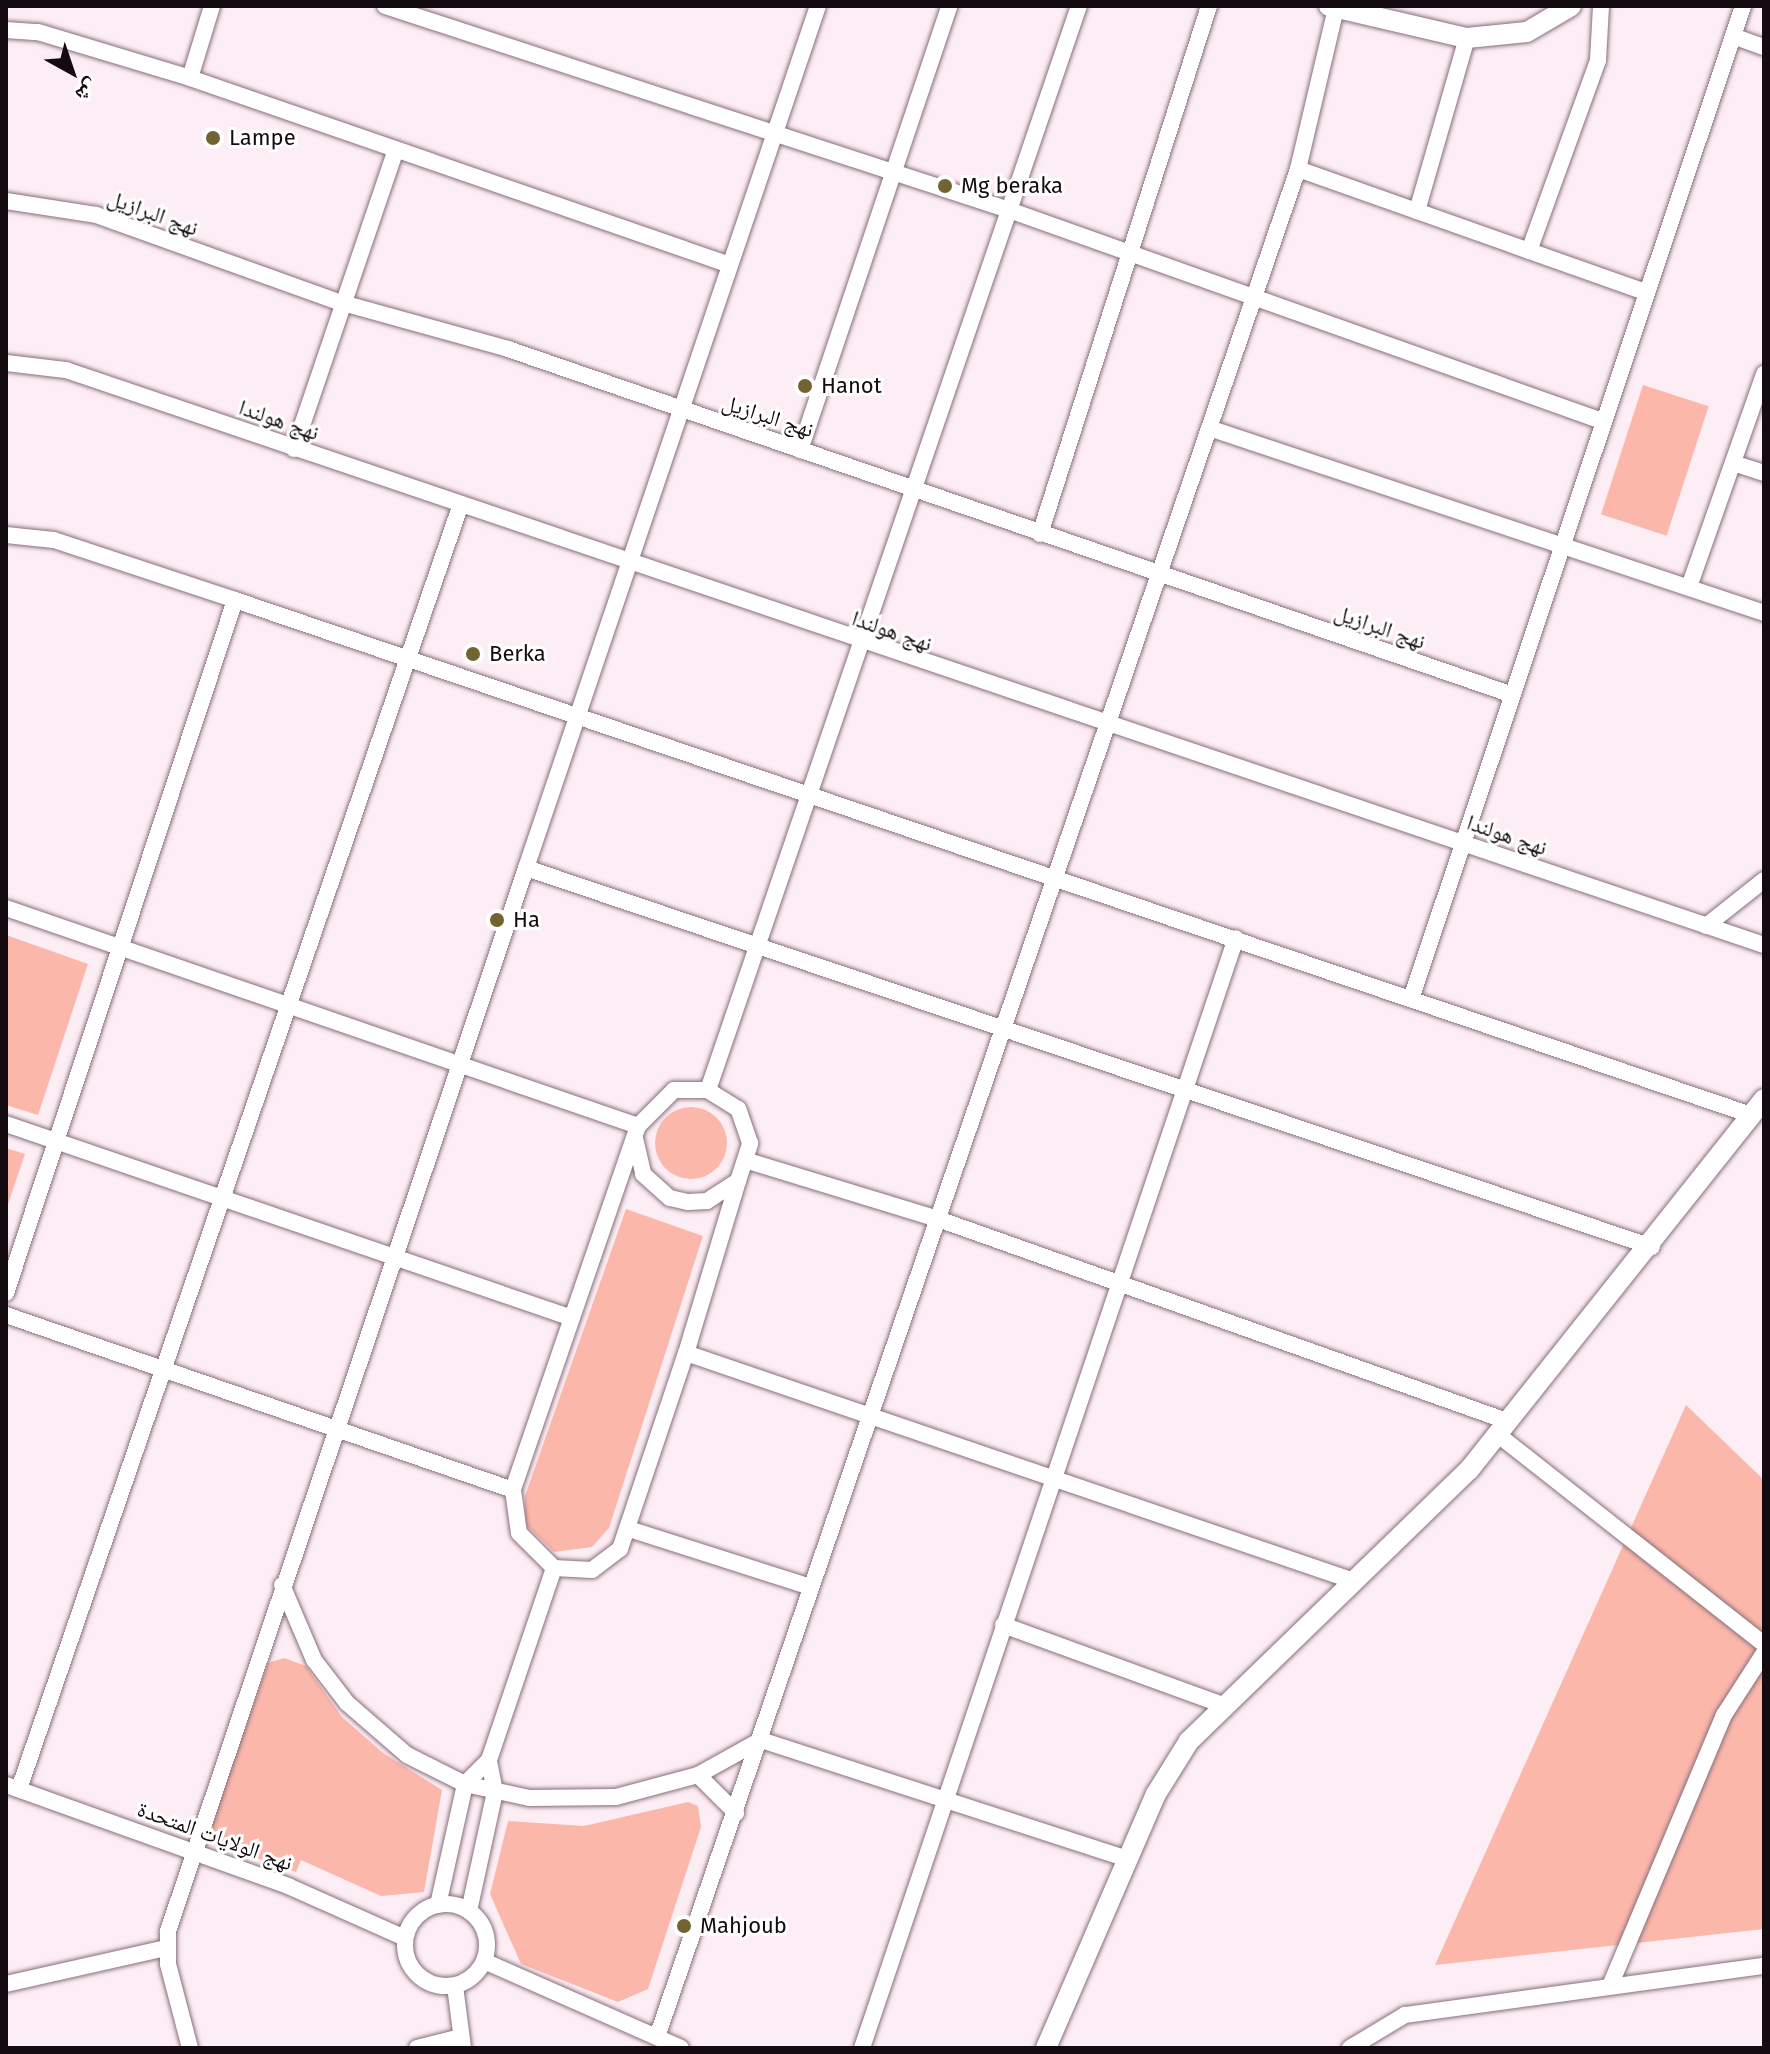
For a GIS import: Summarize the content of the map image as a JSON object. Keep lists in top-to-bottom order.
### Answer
{
  "streets": {
    "street": ["نهج البرازيل", "نهج هولندا", "نهج الولايات المتحدة"]
  },
  "places": [
    "Lampe",
    "Mg beraka",
    "Hanot",
    "Berka",
    "Ha",
    "Mahjoub"
  ],
  "north": "bottom right"
}
